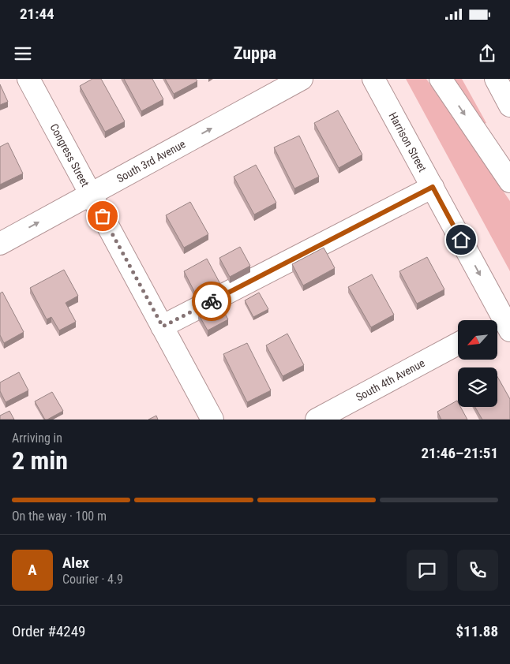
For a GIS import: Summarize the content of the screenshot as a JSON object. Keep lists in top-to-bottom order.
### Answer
{
  "streets": {
    "main road": [
      "Harrison Street",
      "Congress Street",
      "South 3rd Avenue",
      "South 4th Avenue"
    ]
  },
  "crossings": [
    ["Congress Street", "South 3rd Avenue"]
  ],
  "one_way": ["Harrison Street"],
  "north": "bottom left",
  "page": {
    "status": "21:44",
    "header": "Zuppa",
    "heading": ["2 min", "Arriving in", "21:46–21:51"],
    "panel": [
      "Alex",
      "Courier · 4.9",
      "Order #4249",
      "$11.88"
    ],
    "bar": "On the way · 100 m",
    "round": "A"
  }
}
